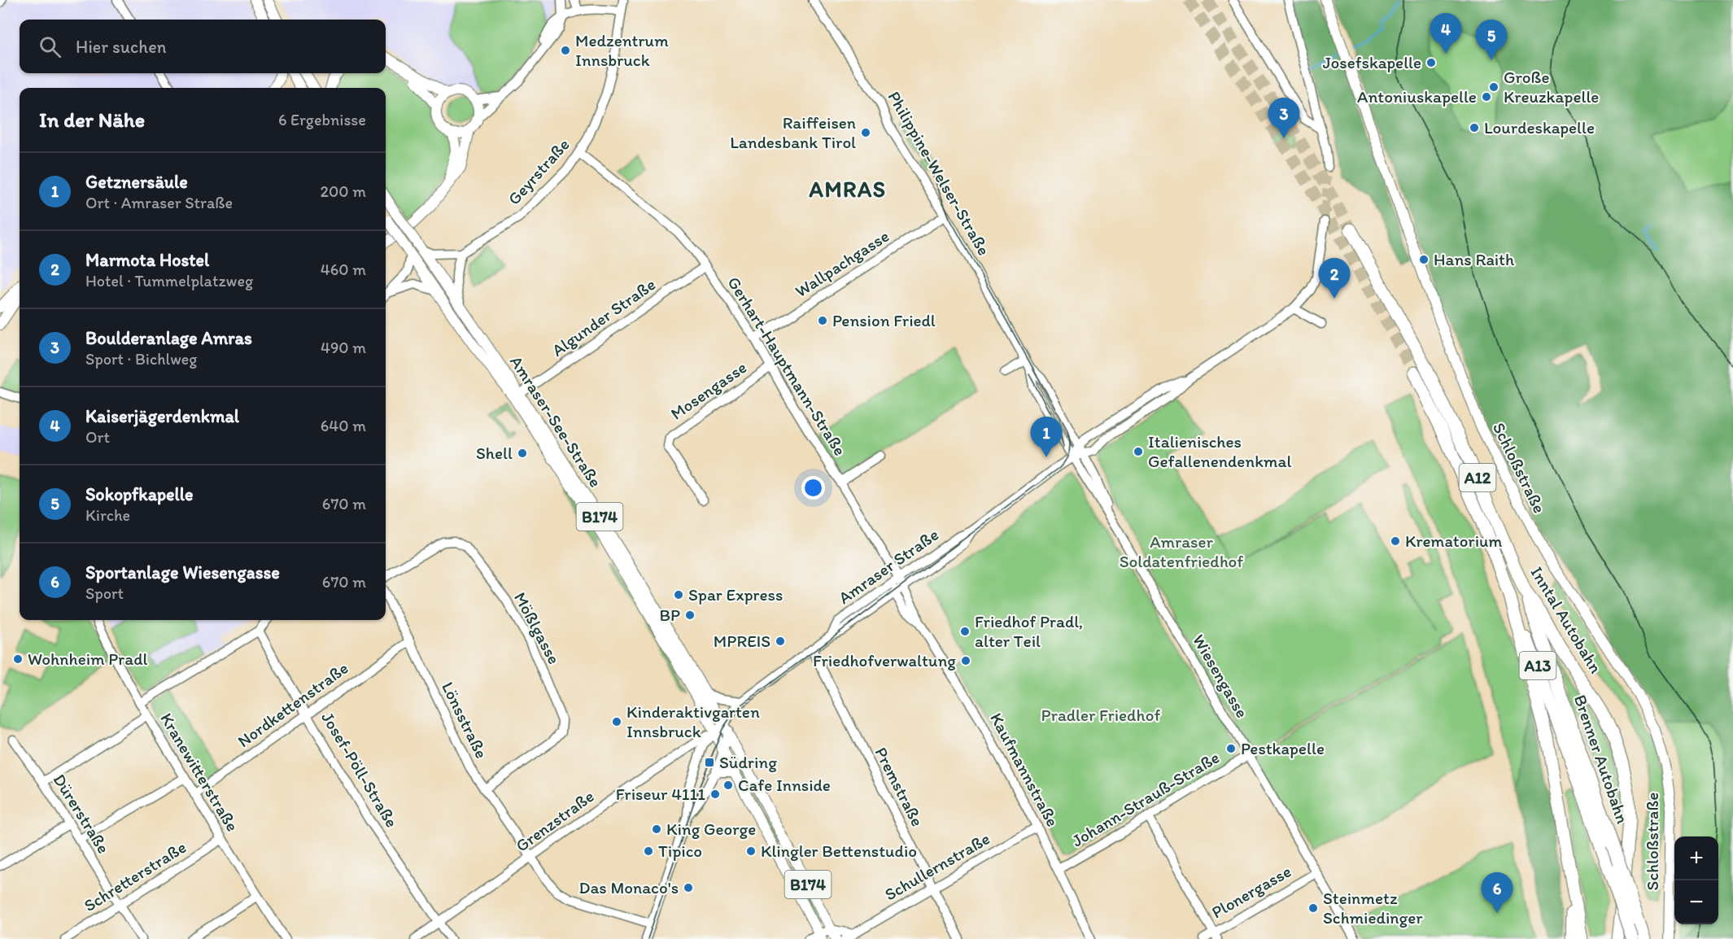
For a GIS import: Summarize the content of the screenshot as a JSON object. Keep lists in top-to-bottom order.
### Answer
{
  "streets": {
    "highway": [
      "A12",
      "Inntal Autobahn",
      "A13",
      "Brenner Autobahn"
    ],
    "main road": ["Amraser-See-Straße", "Schloßstraße", "B174"],
    "street": [
      "Geyrstraße",
      "Philippine-Welser-Straße",
      "Wallpachgasse",
      "Algunder Straße",
      "Gerhart-Hauptmann-Straße",
      "Mosengasse",
      "Amraser Straße",
      "Mößlgasse",
      "Wiesengasse",
      "Nordkettenstraße",
      "Lönsstraße",
      "Josef-Pöll-Straße",
      "Kaufmannstraße",
      "Kranewitterstraße",
      "Premstraße",
      "Johann-Strauß-Straße",
      "Dürerstraße",
      "Grenzstraße",
      "Schullernstraße",
      "Schretterstraße",
      "Plonergasse"
    ]
  },
  "crossings": [
    ["Geyrstraße", "Gerhart-Hauptmann-Straße"],
    ["Philippine-Welser-Straße", "Wallpachgasse"],
    ["Philippine-Welser-Straße", "Amraser Straße"],
    ["Philippine-Welser-Straße", "Wiesengasse"],
    ["Wallpachgasse", "Gerhart-Hauptmann-Straße"],
    ["Algunder Straße", "Gerhart-Hauptmann-Straße"],
    ["Algunder Straße", "Amraser-See-Straße"],
    ["Gerhart-Hauptmann-Straße", "Mosengasse"],
    ["Gerhart-Hauptmann-Straße", "Amraser Straße"],
    ["Gerhart-Hauptmann-Straße", "Kaufmannstraße"],
    ["Amraser-See-Straße", "B174"],
    ["Amraser-See-Straße", "Amraser Straße"],
    ["Amraser-See-Straße", "Grenzstraße"],
    ["B174", "Amraser Straße"],
    ["B174", "Grenzstraße"],
    ["B174", "Schullernstraße"],
    ["Amraser Straße", "Wiesengasse"],
    ["Amraser Straße", "Lönsstraße"],
    ["Amraser Straße", "Kaufmannstraße"],
    ["Amraser Straße", "Premstraße"],
    ["Amraser Straße", "Grenzstraße"],
    ["Inntal Autobahn", "Brenner Autobahn"],
    ["Mößlgasse", "Lönsstraße"],
    ["Wiesengasse", "Johann-Strauß-Straße"],
    ["Wiesengasse", "Plonergasse"],
    ["Nordkettenstraße", "Lönsstraße"],
    ["Nordkettenstraße", "Josef-Pöll-Straße"],
    ["Nordkettenstraße", "Kranewitterstraße"],
    ["Lönsstraße", "Grenzstraße"],
    ["Josef-Pöll-Straße", "Grenzstraße"],
    ["Kaufmannstraße", "Johann-Strauß-Straße"],
    ["Kaufmannstraße", "Schullernstraße"],
    ["Kranewitterstraße", "Schretterstraße"],
    ["Premstraße", "Schullernstraße"],
    ["Dürerstraße", "Schretterstraße"]
  ],
  "districts": ["AMRAS"],
  "parks": ["Amraser Soldatenfriedhof", "Pradler Friedhof"],
  "places": {
    "other": [
      "Medzentrum Innsbruck",
      "Josefskapelle",
      "Große Kreuzkapelle",
      "Antoniuskapelle",
      "Lourdeskapelle",
      "Raiffeisen Landesbank Tirol",
      "Hans Raith",
      "Pension Friedl",
      "Italienisches Gefallenendenkmal",
      "Shell",
      "Krematorium",
      "Spar Express",
      "BP",
      "Friedhof Pradl, alter Teil",
      "MPREIS",
      "Wohnheim Pradl",
      "Friedhofverwaltung",
      "Kinderaktivgarten Innsbruck",
      "Pestkapelle",
      "Cafe Innside",
      "Friseur 4111",
      "King George",
      "Tipico",
      "Klingler Bettenstudio",
      "Das Monaco's",
      "Steinmetz Schmiedinger"
    ],
    "transit": ["Südring"]
  },
  "page": {
    "pins": [
      "4",
      "5",
      "3",
      "2",
      "1",
      "6"
    ],
    "search": "Hier suchen",
    "heading": ["In der Nähe", "6 Ergebnisse"],
    "list": [
      {
        "mark": "1",
        "name": "Getznersäule",
        "note": "Ort · Amraser Straße",
        "value": "200 m"
      },
      {
        "mark": "2",
        "name": "Marmota Hostel",
        "note": "Hotel · Tummelplatzweg",
        "value": "460 m"
      },
      {
        "mark": "3",
        "name": "Boulderanlage Amras",
        "note": "Sport · Bichlweg",
        "value": "490 m"
      },
      {
        "mark": "4",
        "name": "Kaiserjägerdenkmal",
        "note": "Ort",
        "value": "640 m"
      },
      {
        "mark": "5",
        "name": "Sokopfkapelle",
        "note": "Kirche",
        "value": "670 m"
      },
      {
        "mark": "6",
        "name": "Sportanlage Wiesengasse",
        "note": "Sport",
        "value": "670 m"
      }
    ],
    "map_buttons": ["+", "−"]
  }
}
